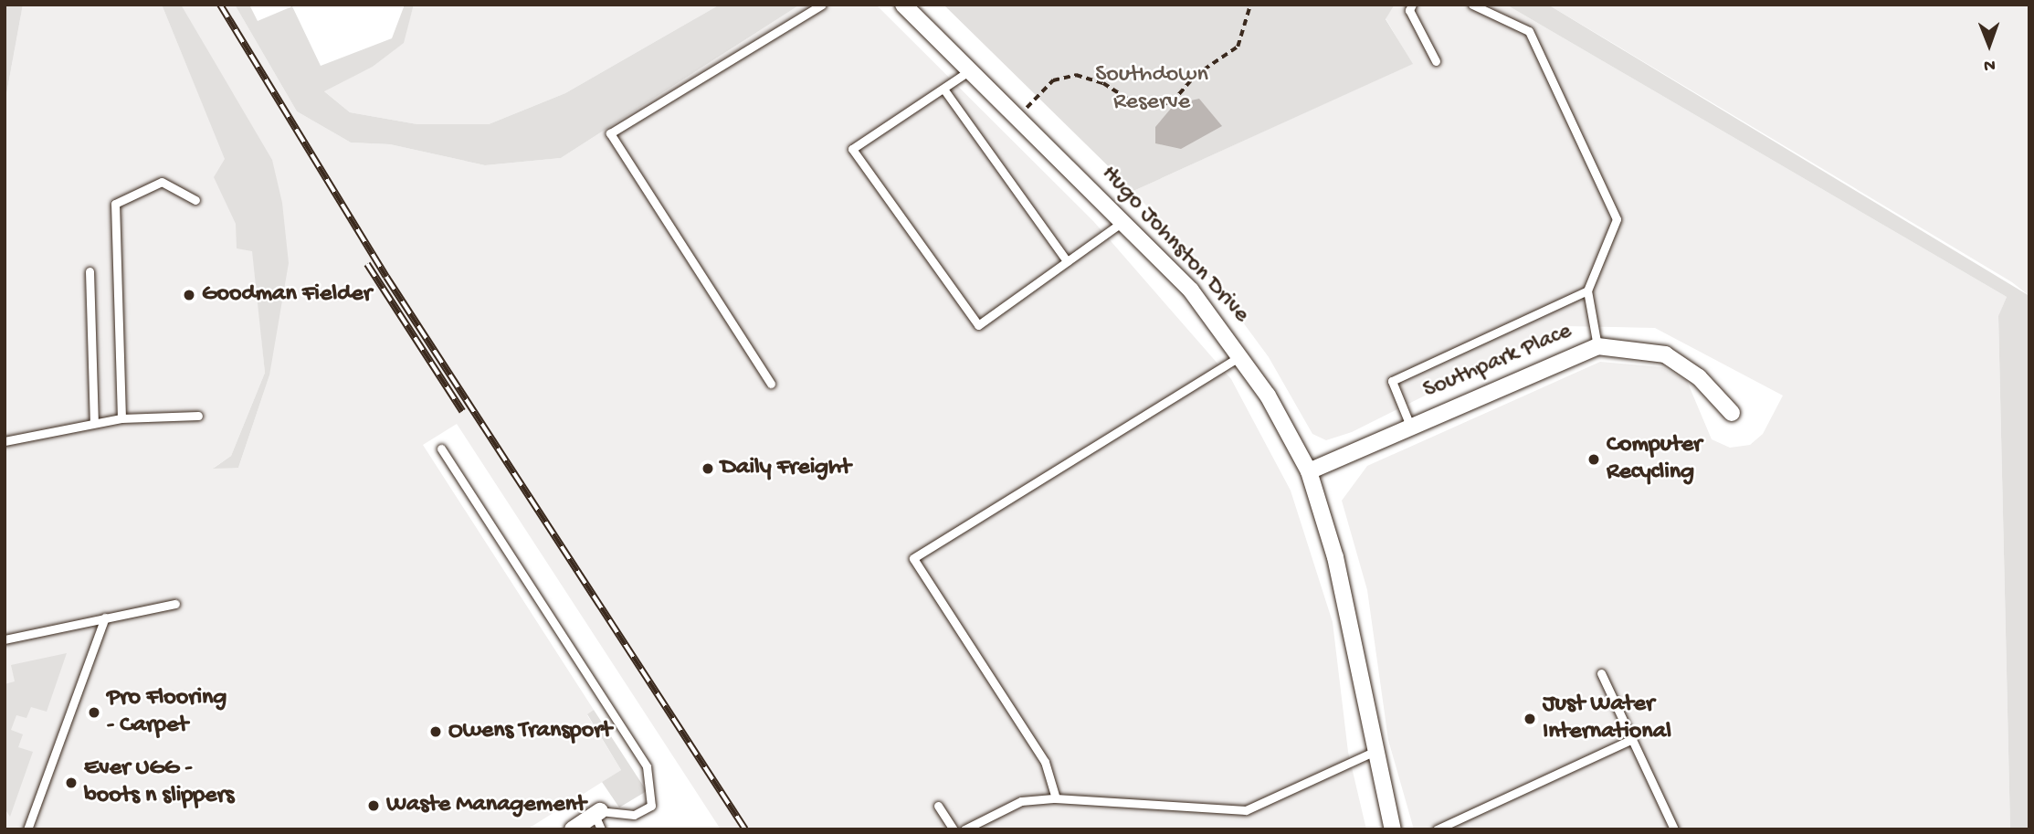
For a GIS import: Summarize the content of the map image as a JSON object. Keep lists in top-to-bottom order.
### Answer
{
  "streets": {
    "street": ["Hugo Johnston Drive", "Southpark Place"]
  },
  "crossings": [
    ["Hugo Johnston Drive", "Southpark Place"]
  ],
  "parks": ["Southdown Reserve"],
  "places": [
    "Goodman Fielder",
    "Computer Recycling",
    "Daily Freight",
    "Pro Flooring - Carpet",
    "Just Water International",
    "Owens Transport",
    "Ever UGG - boots n slippers",
    "Waste Management"
  ],
  "north": "bottom"
}
